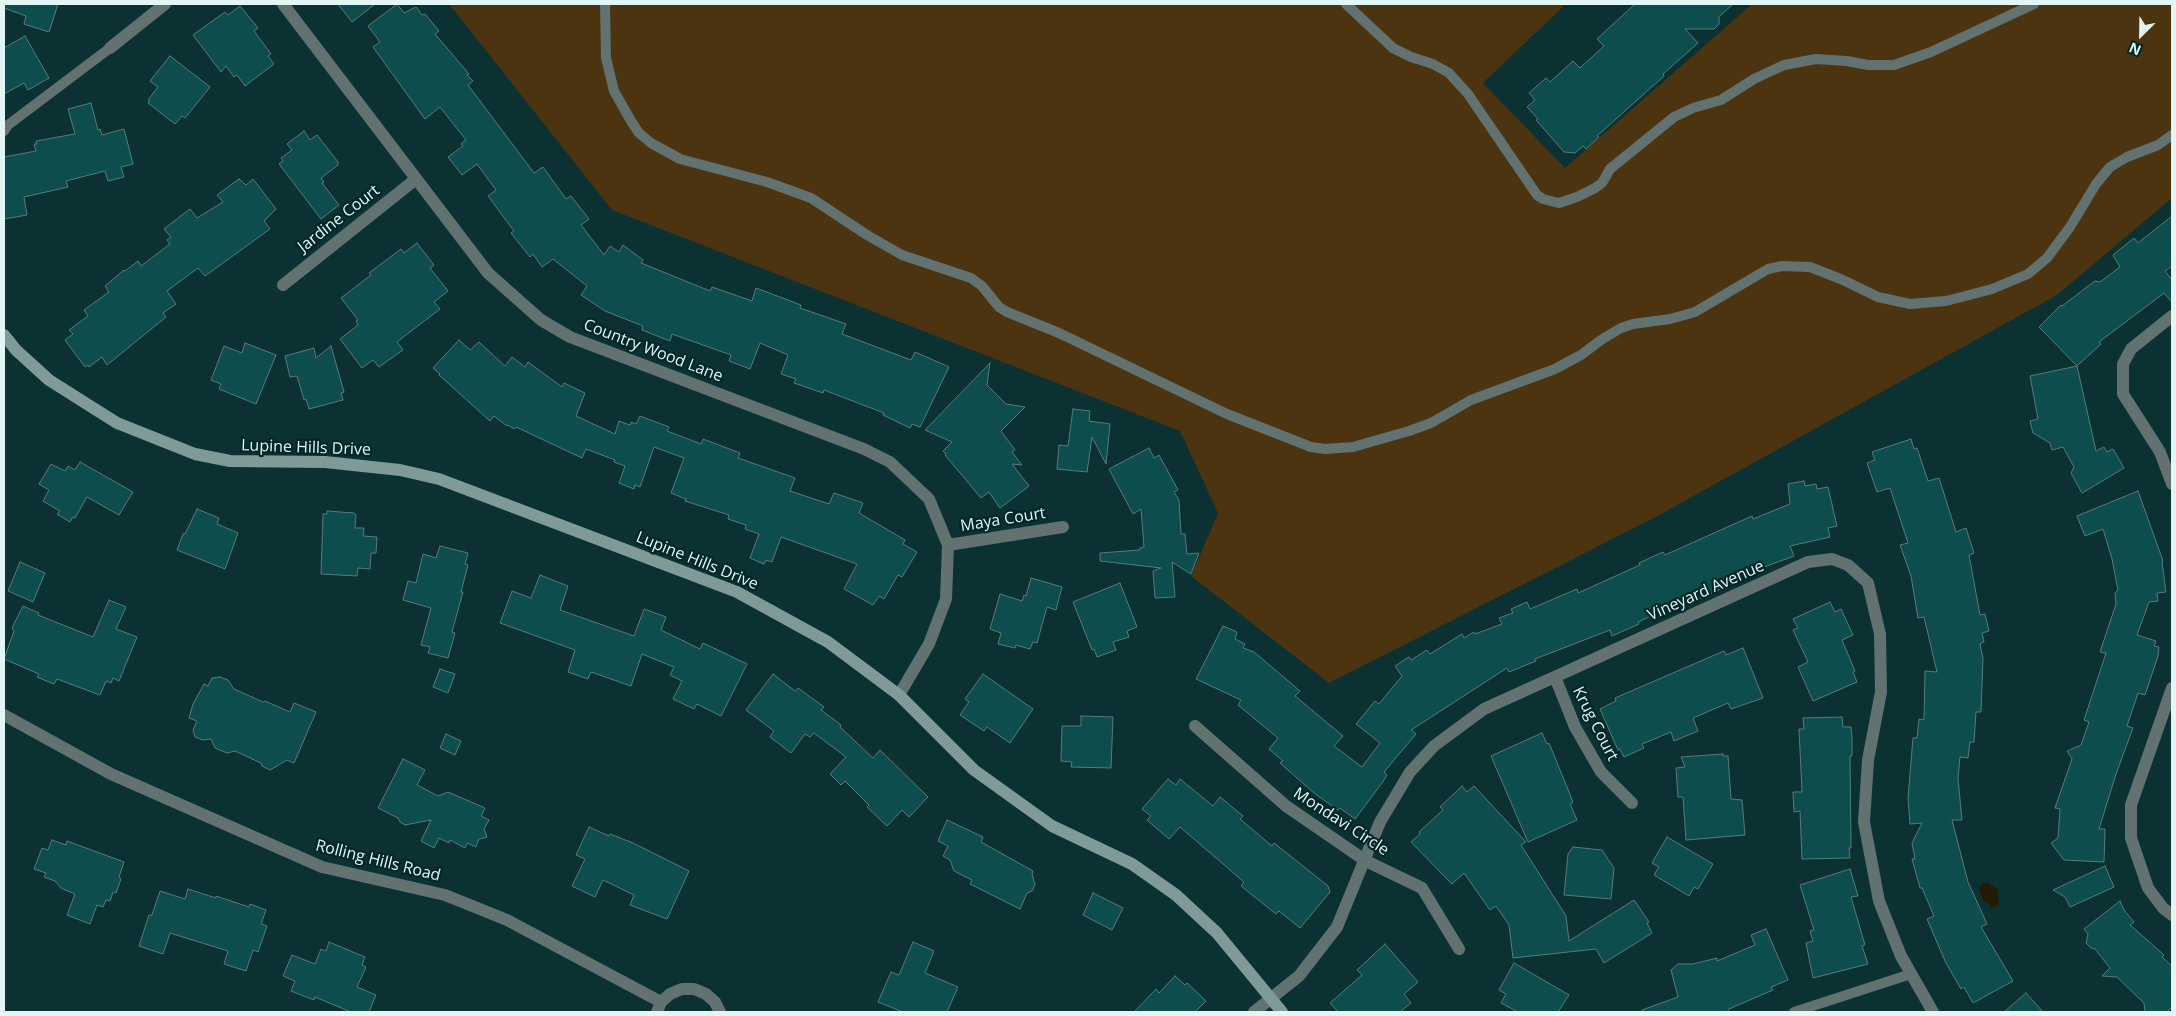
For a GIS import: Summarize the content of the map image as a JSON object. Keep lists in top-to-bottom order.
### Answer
{
  "streets": {
    "street": [
      "Jardine Court",
      "Country Wood Lane",
      "Lupine Hills Drive",
      "Maya Court",
      "Vineyard Avenue",
      "Krug Court",
      "Mondavi Circle",
      "Rolling Hills Road"
    ]
  },
  "crossings": [
    ["Jardine Court", "Country Wood Lane"],
    ["Country Wood Lane", "Lupine Hills Drive"],
    ["Country Wood Lane", "Maya Court"],
    ["Lupine Hills Drive", "Vineyard Avenue"],
    ["Vineyard Avenue", "Krug Court"],
    ["Vineyard Avenue", "Mondavi Circle"]
  ],
  "north": "bottom left"
}
